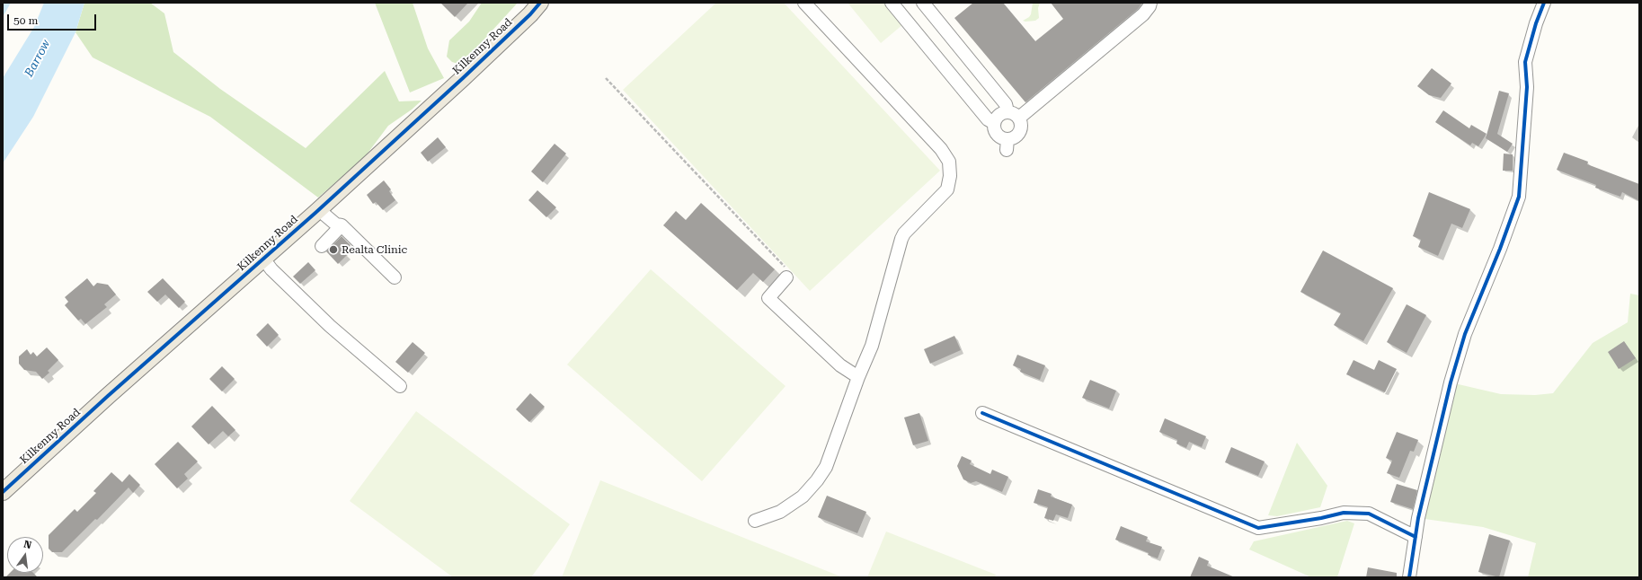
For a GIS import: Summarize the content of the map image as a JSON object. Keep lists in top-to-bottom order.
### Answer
{
  "streets": {
    "main road": ["Kilkenny Road"]
  },
  "water": ["Barrow"],
  "places": ["Realta Clinic"],
  "scale_bar": "50 m",
  "north": "top"
}
